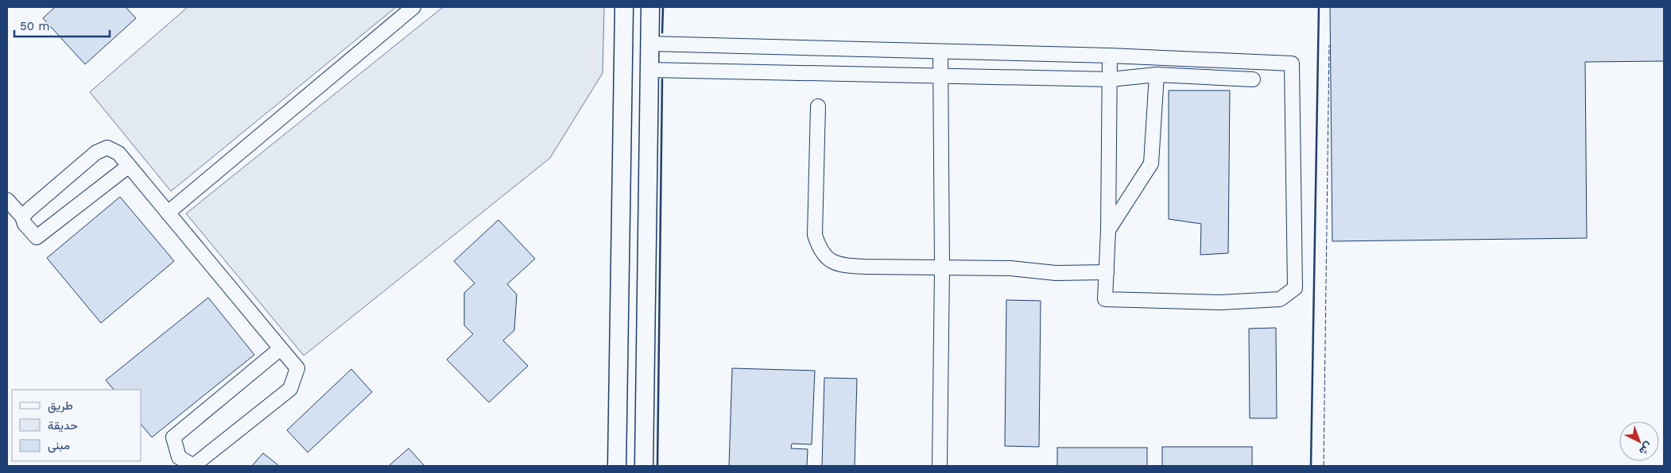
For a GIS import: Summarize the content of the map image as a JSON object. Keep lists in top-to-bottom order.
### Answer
{
  "legend": ["طريق", "حديقة", "مبنى"],
  "scale_bar": "50 m",
  "north": "bottom right"
}
